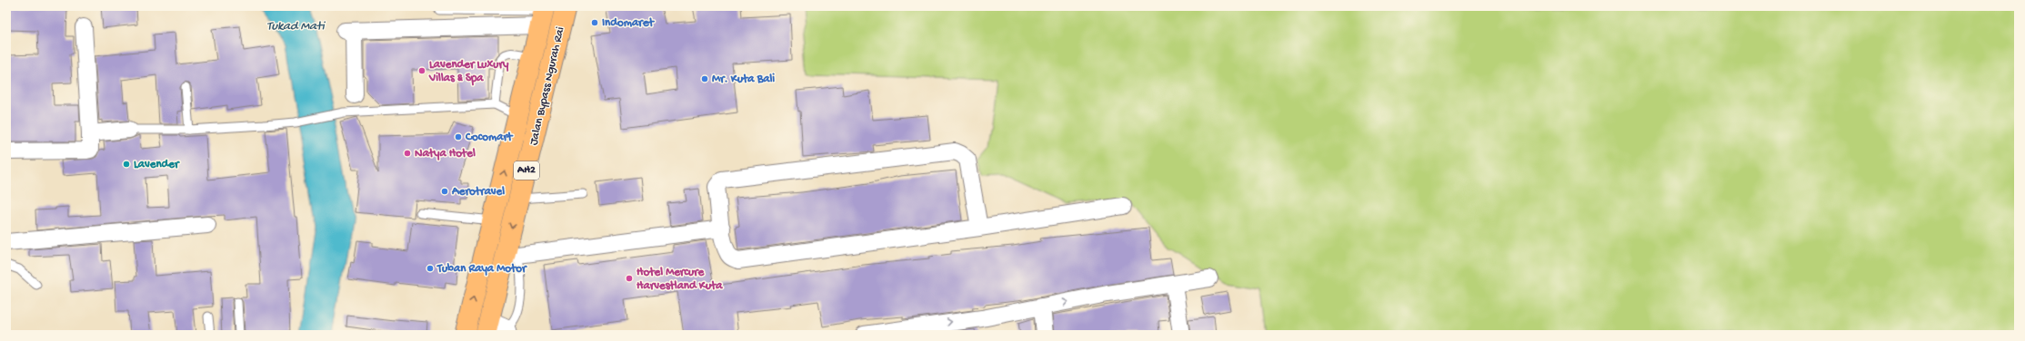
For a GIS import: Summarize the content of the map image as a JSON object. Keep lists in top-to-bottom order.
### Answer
{
  "streets": {
    "highway": ["Jalan Bypass Ngurah Rai", "AH2"]
  },
  "water": ["Tukad Mati"],
  "places": [
    "Indomaret",
    "Lavender Luxury Villas & Spa",
    "Mr. Kuta Bali",
    "Cocomart",
    "Natya Hotel",
    "Lavender",
    "Aerotravel",
    "Tuban Raya Motor",
    "Hotel Mercure Harvestland Kuta"
  ]
}
